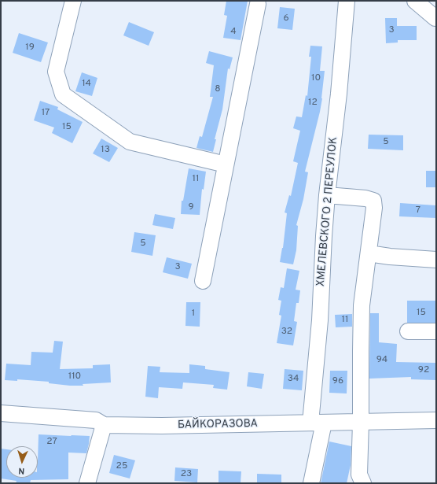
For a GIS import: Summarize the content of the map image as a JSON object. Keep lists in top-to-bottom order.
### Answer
{
  "streets": {
    "street": ["ХМЕЛЕВСКОГО 2 ПЕРЕУЛОК", "БАЙКОРАЗОВА"]
  },
  "crossings": [
    ["ХМЕЛЕВСКОГО 2 ПЕРЕУЛОК", "БАЙКОРАЗОВА"]
  ],
  "house_numbers": [
    "6",
    "3",
    "4",
    "19",
    "10",
    "14",
    "8",
    "12",
    "17",
    "15",
    "5",
    "13",
    "11",
    "9",
    "7",
    "5",
    "3",
    "15",
    "1",
    "11",
    "32",
    "94",
    "92",
    "110",
    "34",
    "96",
    "27",
    "25",
    "23"
  ],
  "north": "bottom"
}
